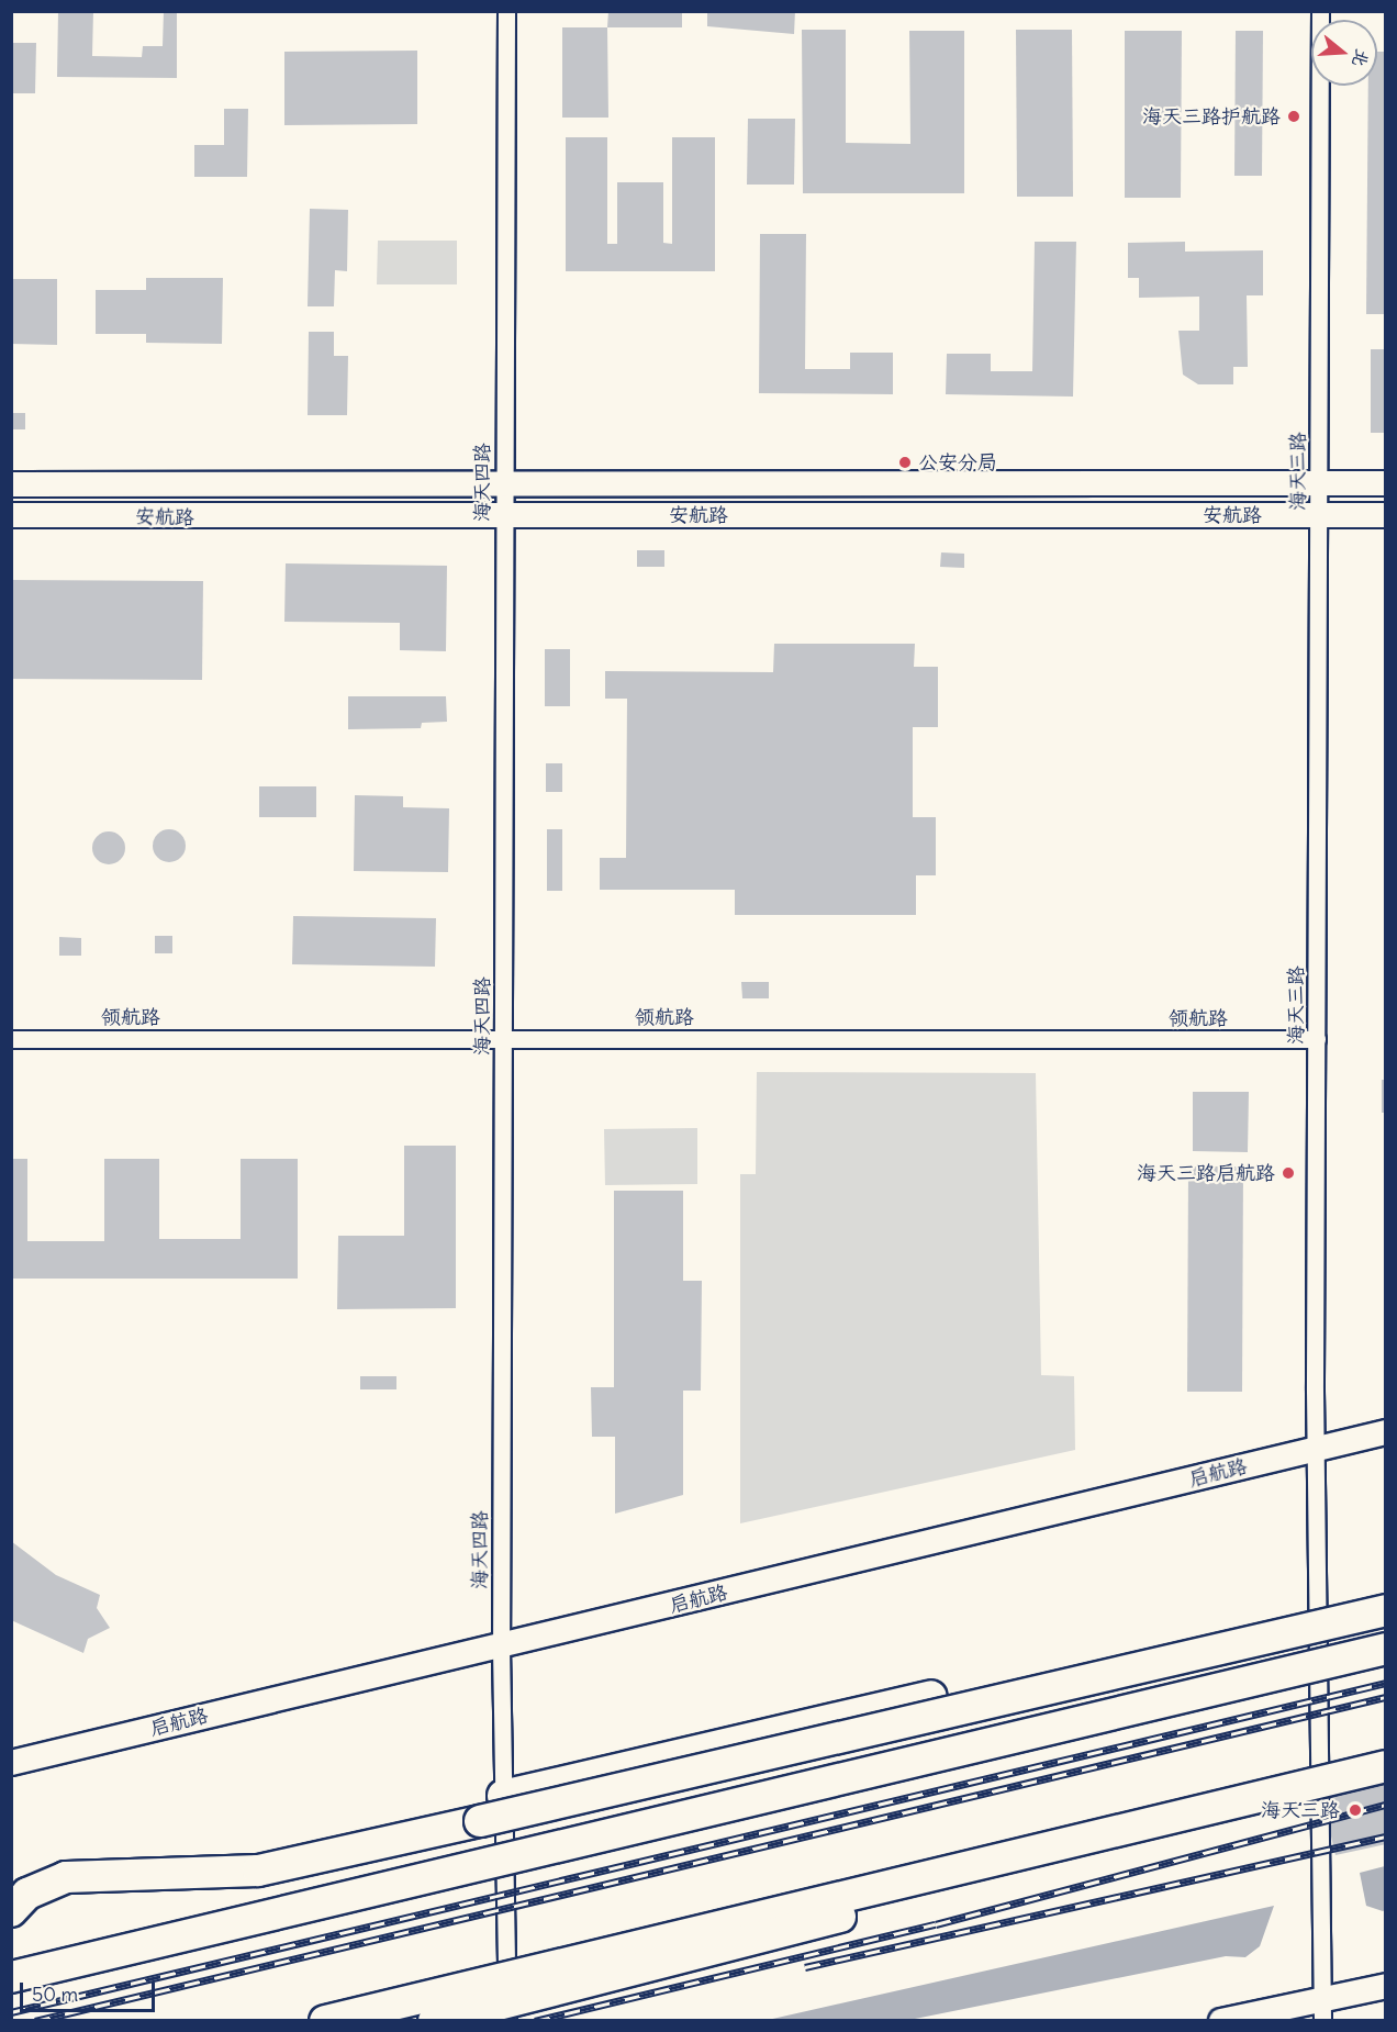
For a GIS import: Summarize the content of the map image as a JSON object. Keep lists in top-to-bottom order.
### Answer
{
  "streets": {
    "street": [
      "海天三路",
      "海天四路",
      "安航路",
      "领航路",
      "启航路"
    ]
  },
  "crossings": [
    ["海天三路", "安航路"],
    ["海天三路", "领航路"],
    ["海天三路", "启航路"],
    ["海天四路", "安航路"],
    ["海天四路", "领航路"],
    ["海天四路", "启航路"]
  ],
  "places": [
    "海天三路护航路",
    "公安分局",
    "海天三路启航路",
    "海天三路"
  ],
  "scale_bar": "50 m",
  "north": "right"
}
